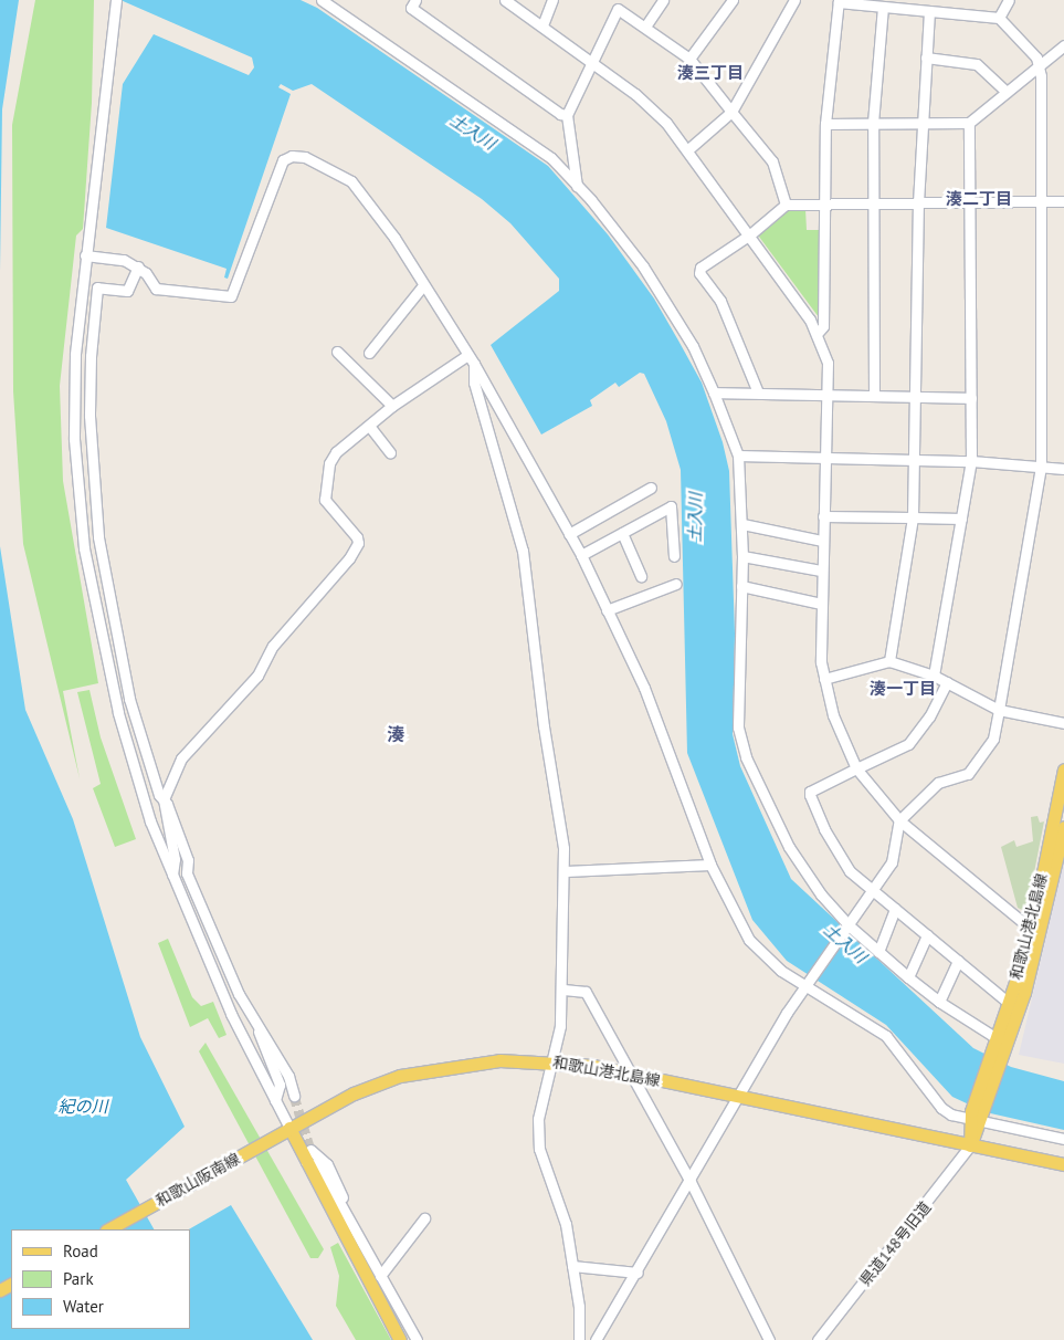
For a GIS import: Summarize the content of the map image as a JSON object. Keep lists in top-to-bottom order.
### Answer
{
  "streets": {
    "main road": ["和歌山港北島線", "和歌山阪南線"],
    "street": ["県道148号旧道"]
  },
  "crossings": [
    ["和歌山港北島線", "和歌山阪南線"],
    ["和歌山港北島線", "県道148号旧道"]
  ],
  "districts": [
    "湊三丁目",
    "湊二丁目",
    "湊一丁目",
    "湊"
  ],
  "water": ["土入川", "紀の川"],
  "legend": ["Road", "Park", "Water"]
}
